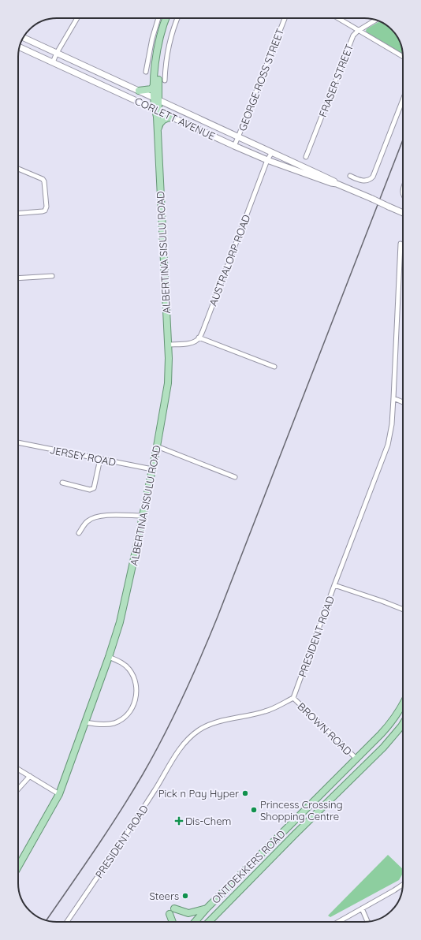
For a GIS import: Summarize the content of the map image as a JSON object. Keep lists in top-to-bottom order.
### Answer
{
  "streets": {
    "main road": ["ALBERTINA SISULU ROAD", "ONTDEKKERS ROAD"],
    "street": [
      "GEORGE ROSS STREET",
      "FRASER STREET",
      "CORLETT AVENUE",
      "AUSTRALORP ROAD",
      "JERSEY ROAD",
      "PRESIDENT ROAD",
      "BROWN ROAD"
    ]
  },
  "crossings": [
    ["GEORGE ROSS STREET", "CORLETT AVENUE"],
    ["CORLETT AVENUE", "ALBERTINA SISULU ROAD"],
    ["CORLETT AVENUE", "AUSTRALORP ROAD"],
    ["ALBERTINA SISULU ROAD", "JERSEY ROAD"],
    ["PRESIDENT ROAD", "BROWN ROAD"],
    ["BROWN ROAD", "ONTDEKKERS ROAD"]
  ],
  "places": {
    "other": ["Pick n Pay Hyper", "Princess Crossing Shopping Centre", "Steers"],
    "health": ["Dis-Chem"]
  }
}
